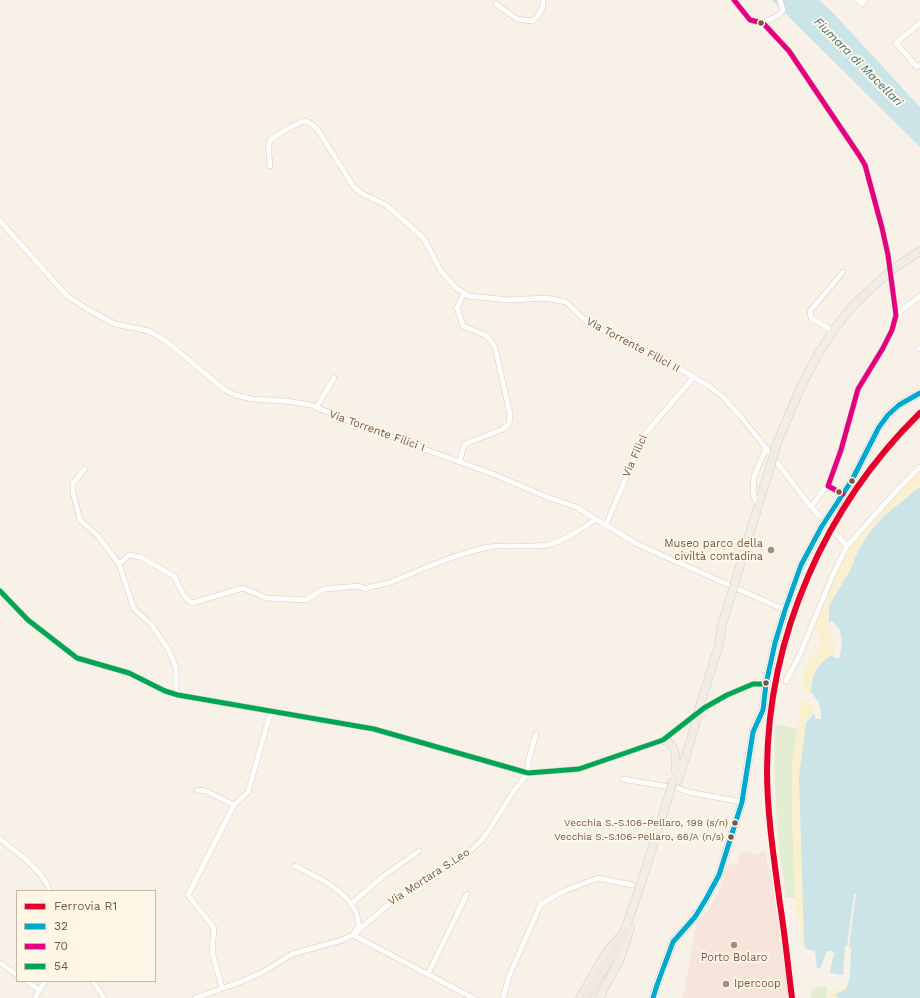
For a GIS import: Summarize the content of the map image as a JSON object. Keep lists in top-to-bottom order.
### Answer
{
  "streets": {
    "street": [
      "Via Torrente Filici II",
      "Via Torrente Filici I",
      "Via Filici",
      "Via Mortara S.Leo"
    ]
  },
  "crossings": [
    ["Via Torrente Filici II", "Via Filici"],
    ["Via Torrente Filici I", "Via Filici"]
  ],
  "water": ["Fiumara di Macellari"],
  "places": [
    "Museo parco della civiltà contadina",
    "Vecchia S.-S.106-Pellaro, 199 (s/n)",
    "Vecchia S.-S.106-Pellaro, 66/A (n/s)",
    "Porto Bolaro",
    "Ipercoop"
  ],
  "lines": [
    "transit line 70",
    "transit line 32",
    "rail line R1",
    "transit line 54"
  ],
  "legend": [
    "Ferrovia R1",
    "32",
    "70",
    "54"
  ]
}
